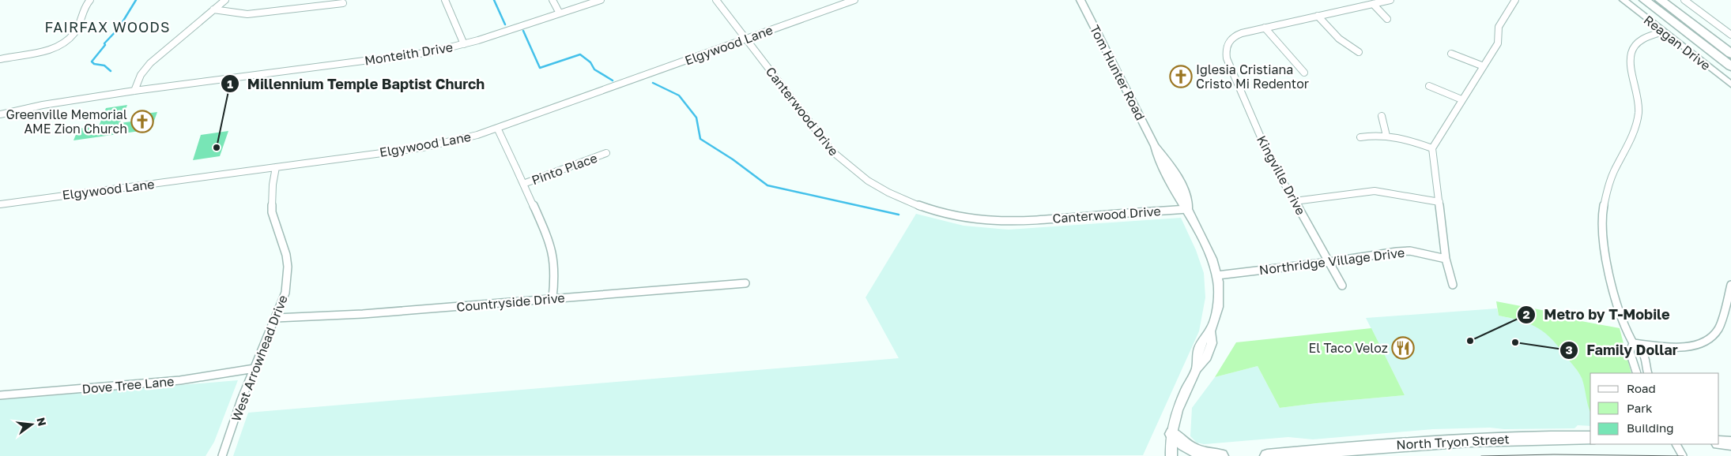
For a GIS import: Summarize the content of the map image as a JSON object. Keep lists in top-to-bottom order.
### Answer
{
  "streets": {
    "main road": ["North Tryon Street"],
    "street": [
      "Reagan Drive",
      "Elgywood Lane",
      "Monteith Drive",
      "Tom Hunter Road",
      "Canterwood Drive",
      "Pinto Place",
      "Kingville Drive",
      "Northridge Village Drive",
      "Countryside Drive",
      "West Arrowhead Drive",
      "Dove Tree Lane"
    ]
  },
  "crossings": [
    ["Elgywood Lane", "Canterwood Drive"],
    ["Elgywood Lane", "West Arrowhead Drive"],
    ["Tom Hunter Road", "Canterwood Drive"],
    ["Tom Hunter Road", "Northridge Village Drive"],
    ["Kingville Drive", "Northridge Village Drive"],
    ["Countryside Drive", "West Arrowhead Drive"],
    ["West Arrowhead Drive", "Dove Tree Lane"]
  ],
  "districts": ["FAIRFAX WOODS"],
  "places": {
    "church": ["Iglesia Cristiana Cristo Mi Redentor", "Greenville Memorial AME Zion Church"],
    "other": ["Millennium Temple Baptist Church", "Metro by T-Mobile", "Family Dollar"],
    "restaurant": ["El Taco Veloz"]
  },
  "legend": ["Road", "Park", "Building"],
  "north": "right"
}
